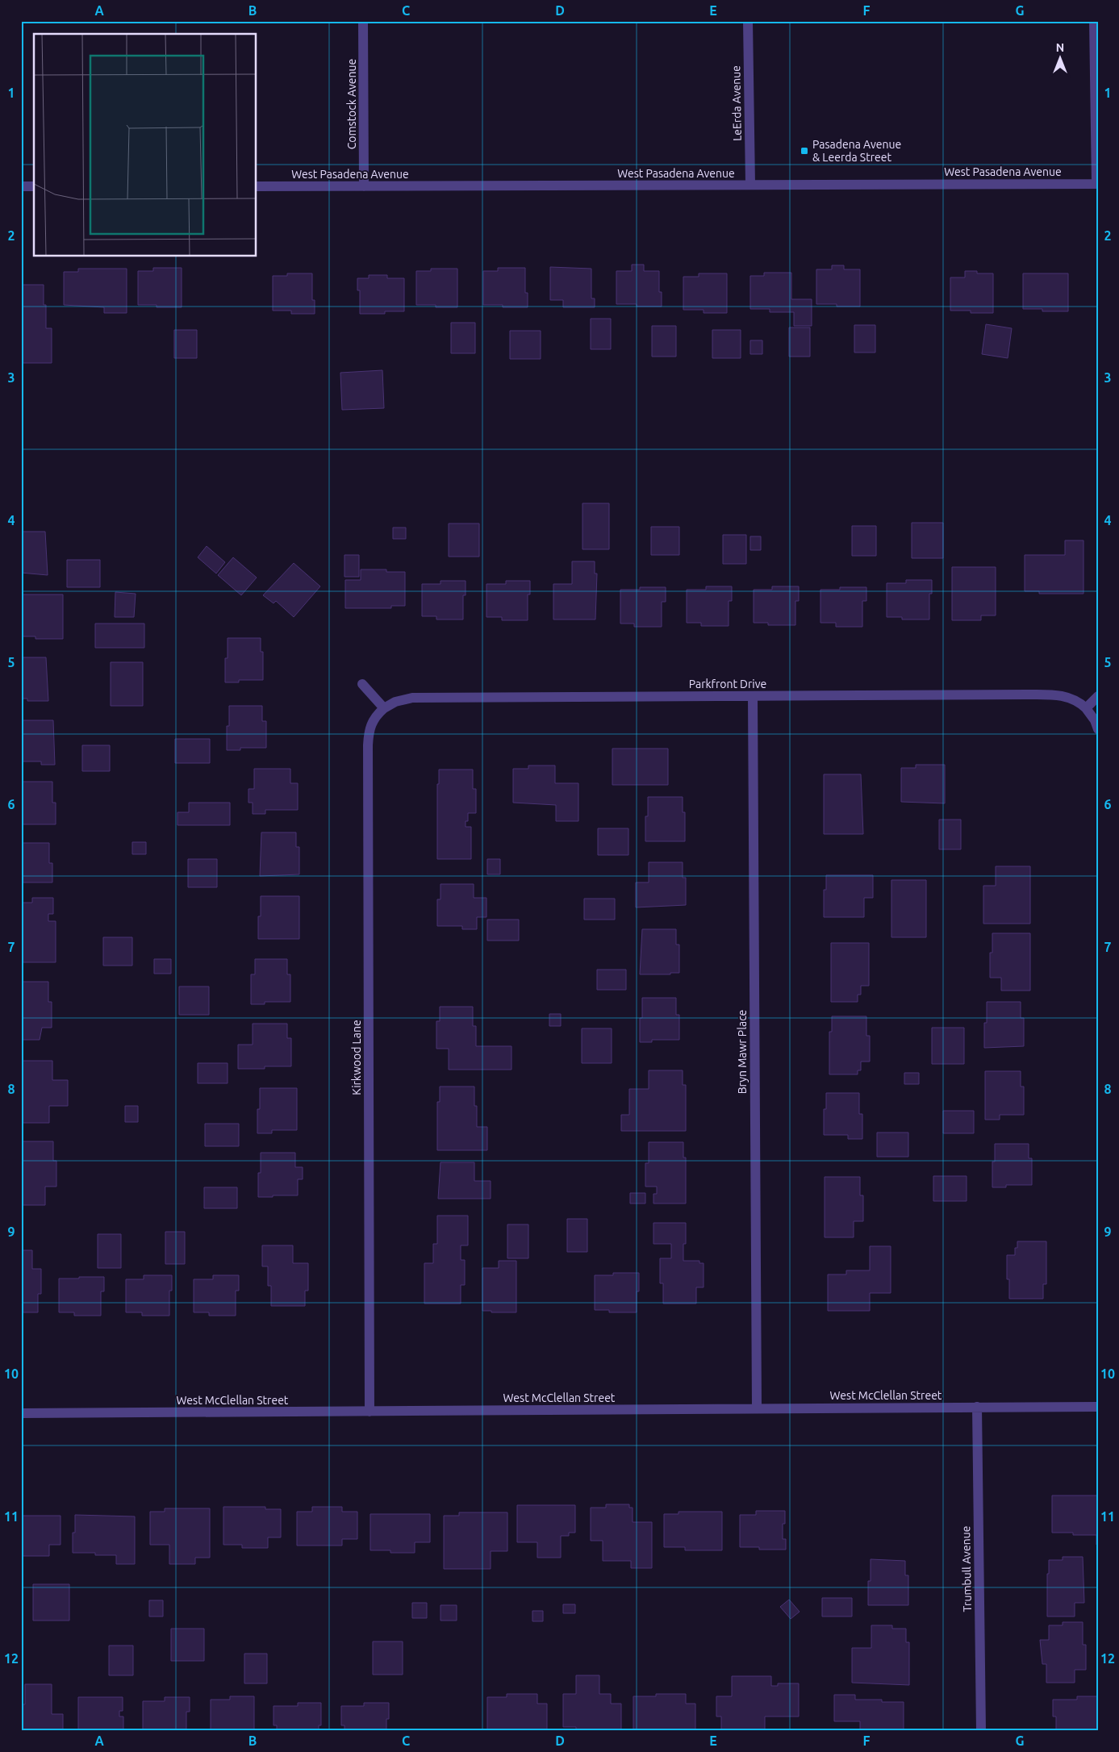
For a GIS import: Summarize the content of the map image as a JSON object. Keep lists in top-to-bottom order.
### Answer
{
  "streets": {
    "street": [
      "LeErda Avenue",
      "Comstock Avenue",
      "West Pasadena Avenue",
      "Parkfront Drive",
      "Bryn Mawr Place",
      "Kirkwood Lane",
      "West McClellan Street",
      "Trumbull Avenue"
    ]
  },
  "crossings": [
    ["LeErda Avenue", "West Pasadena Avenue"],
    ["Comstock Avenue", "West Pasadena Avenue"],
    ["Parkfront Drive", "Bryn Mawr Place"],
    ["Parkfront Drive", "Kirkwood Lane"],
    ["Bryn Mawr Place", "West McClellan Street"],
    ["Kirkwood Lane", "West McClellan Street"],
    ["West McClellan Street", "Trumbull Avenue"]
  ],
  "places": {
    "transit": ["Pasadena Avenue & Leerda Street"]
  },
  "north": "top",
  "grid": {
    "columns": [
      "A",
      "B",
      "C",
      "D",
      "E",
      "F",
      "G"
    ],
    "rows": [
      "1",
      "2",
      "3",
      "4",
      "5",
      "6",
      "7",
      "8",
      "9",
      "10",
      "11",
      "12"
    ]
  }
}
